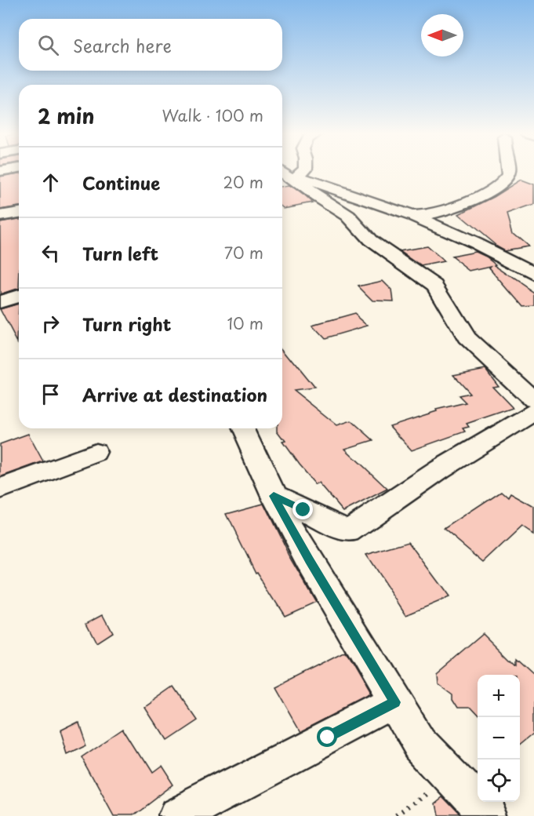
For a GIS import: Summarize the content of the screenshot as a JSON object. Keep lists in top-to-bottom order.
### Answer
{
  "north": "left",
  "page": {
    "search": "Search here",
    "heading": ["2 min", "Walk · 100 m"],
    "list": [
      ["Continue", "20 m"],
      ["Turn left", "70 m"],
      ["Turn right", "10 m"],
      "Arrive at destination"
    ],
    "map_buttons": ["+", "−"]
  }
}
